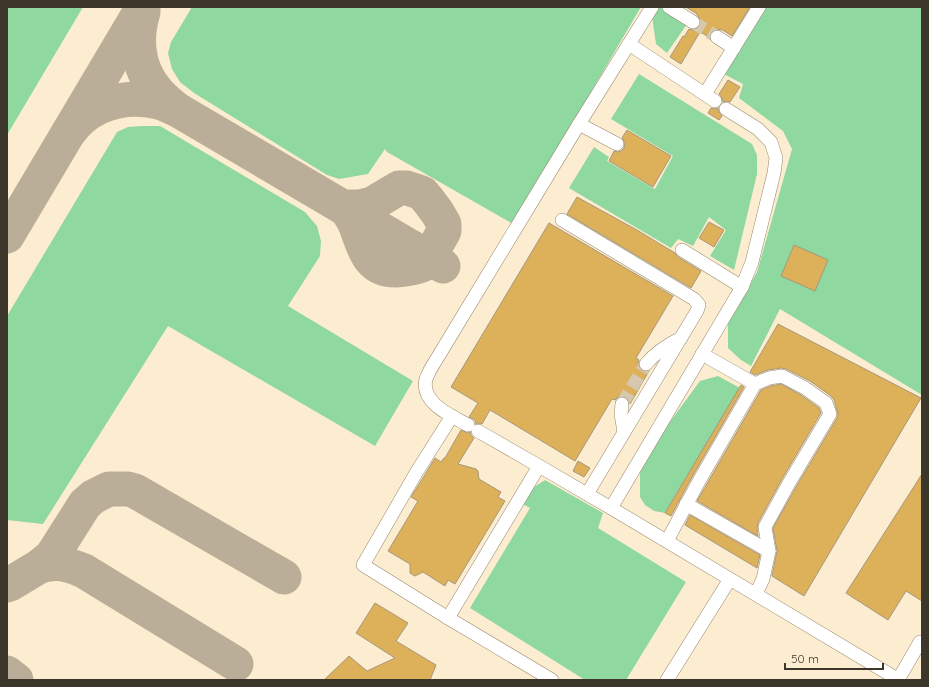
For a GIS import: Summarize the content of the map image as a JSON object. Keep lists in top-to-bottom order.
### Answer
{
  "scale_bar": "50 m"
}
